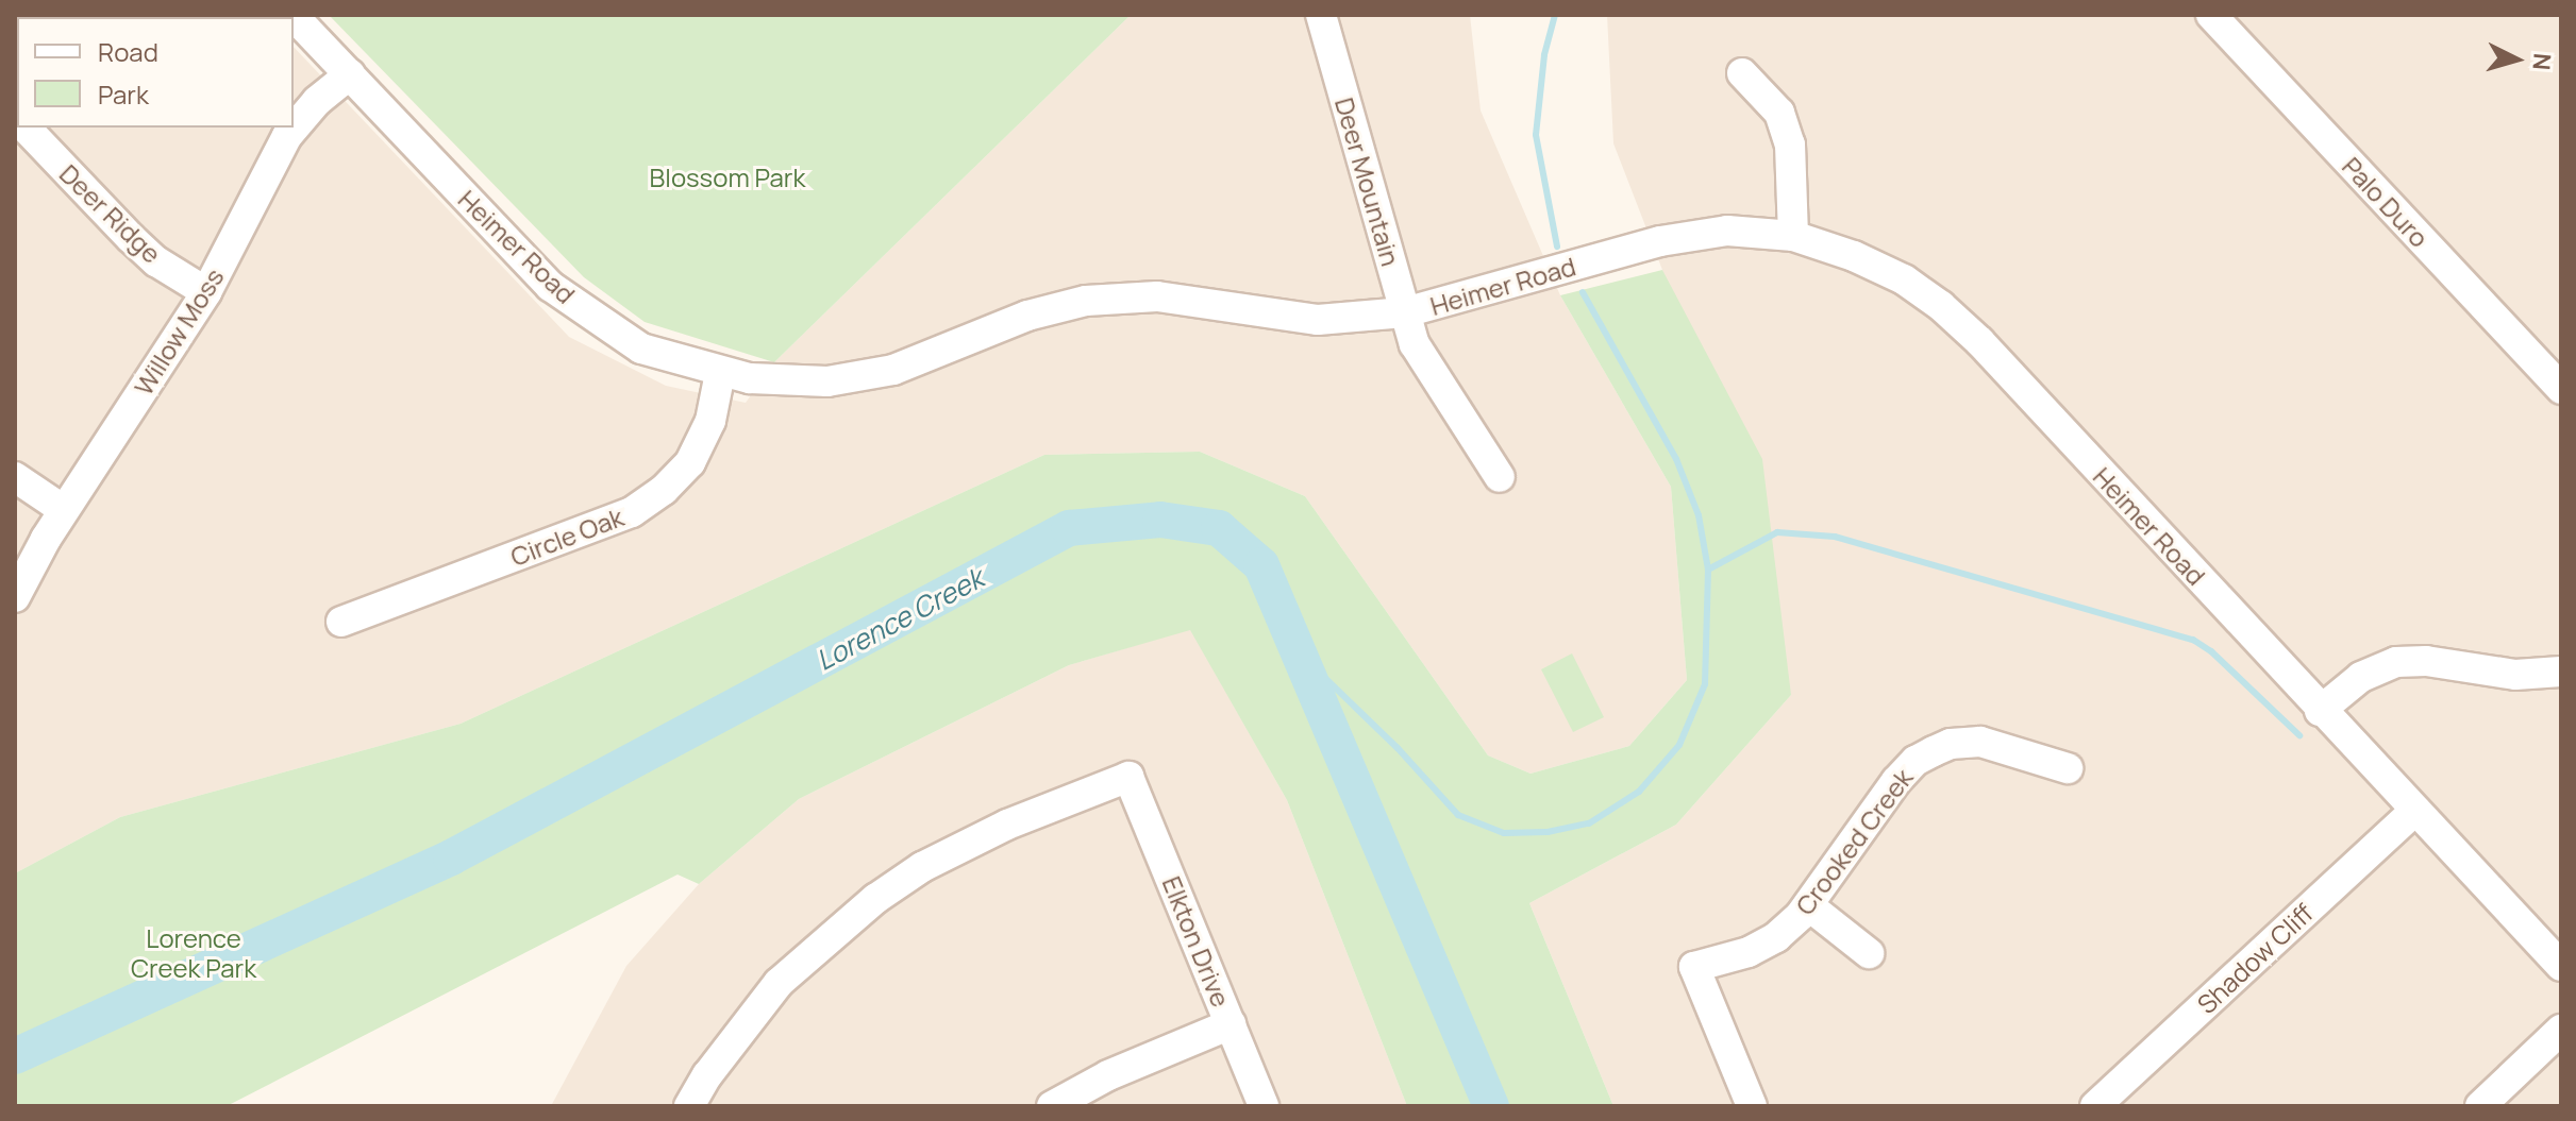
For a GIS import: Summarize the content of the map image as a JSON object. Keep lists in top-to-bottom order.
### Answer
{
  "streets": {
    "street": [
      "Deer Mountain",
      "Palo Duro",
      "Deer Ridge",
      "Heimer Road",
      "Willow Moss",
      "Circle Oak",
      "Crooked Creek",
      "Elkton Drive",
      "Shadow Cliff"
    ]
  },
  "crossings": [
    ["Deer Mountain", "Heimer Road"],
    ["Deer Ridge", "Willow Moss"],
    ["Heimer Road", "Willow Moss"],
    ["Heimer Road", "Circle Oak"],
    ["Heimer Road", "Shadow Cliff"]
  ],
  "water": ["Lorence Creek"],
  "parks": ["Blossom Park", "Lorence Creek Park"],
  "legend": ["Road", "Park"],
  "north": "right"
}
